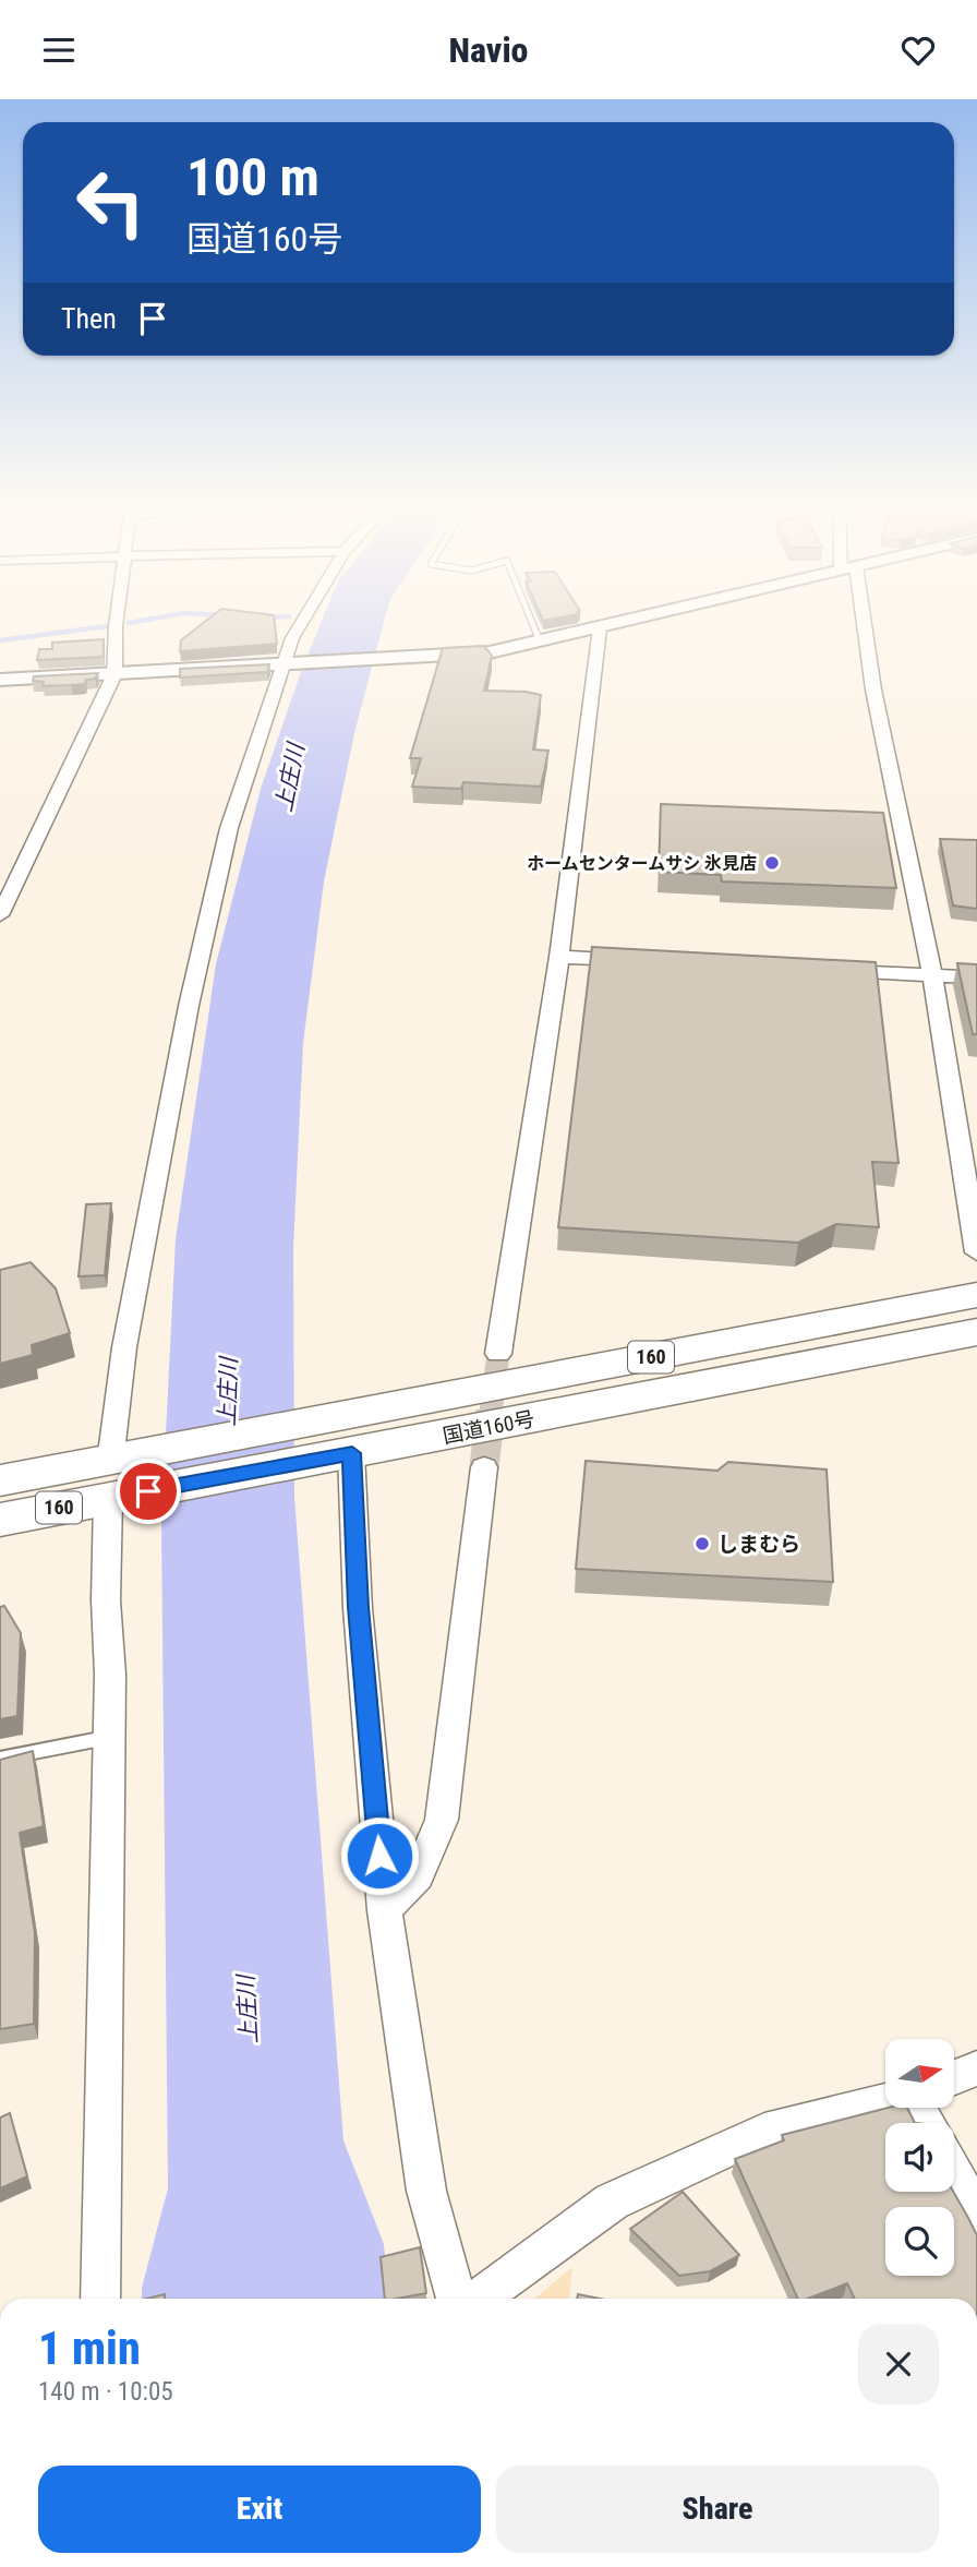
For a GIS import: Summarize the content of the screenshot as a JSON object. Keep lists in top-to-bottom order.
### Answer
{
  "streets": {
    "highway": ["160", "国道160号"]
  },
  "water": ["上庄川"],
  "places": ["ホームセンタームサシ 氷見店", "しまむら"],
  "north": "right",
  "page": {
    "header": "Navio",
    "turn": ["100 m", "国道160号"],
    "then": "Then",
    "heading": ["1 min", "140 m · 10:05"],
    "buttons": ["Exit", "Share"]
  }
}
